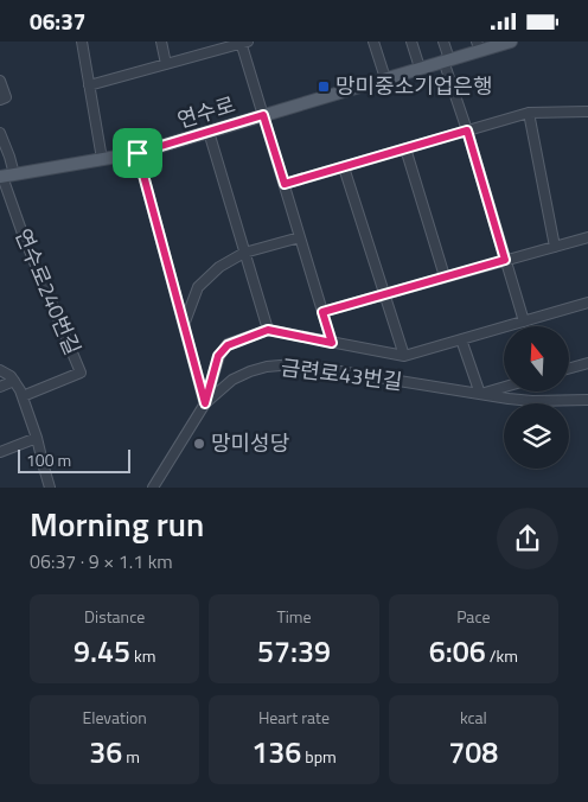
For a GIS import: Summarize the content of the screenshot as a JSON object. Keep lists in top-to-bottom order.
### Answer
{
  "streets": {
    "main road": ["연수로"],
    "street": ["연수로240번길", "금련로43번길"]
  },
  "crossings": [
    ["연수로", "연수로240번길"]
  ],
  "places": {
    "transit": ["망미중소기업은행"],
    "other": ["망미성당"]
  },
  "scale_bar": "100 m",
  "north": "top",
  "page": {
    "status": "06:37",
    "scale": "100 m",
    "heading": ["Morning run", "06:37 · 9 × 1.1 km"],
    "stats": [
      ["Distance", "9.45 km"],
      ["Time", "57:39"],
      ["Pace", "6:06 /km"],
      ["Elevation", "36 m"],
      ["Heart rate", "136 bpm"],
      ["kcal", "708"]
    ]
  }
}
